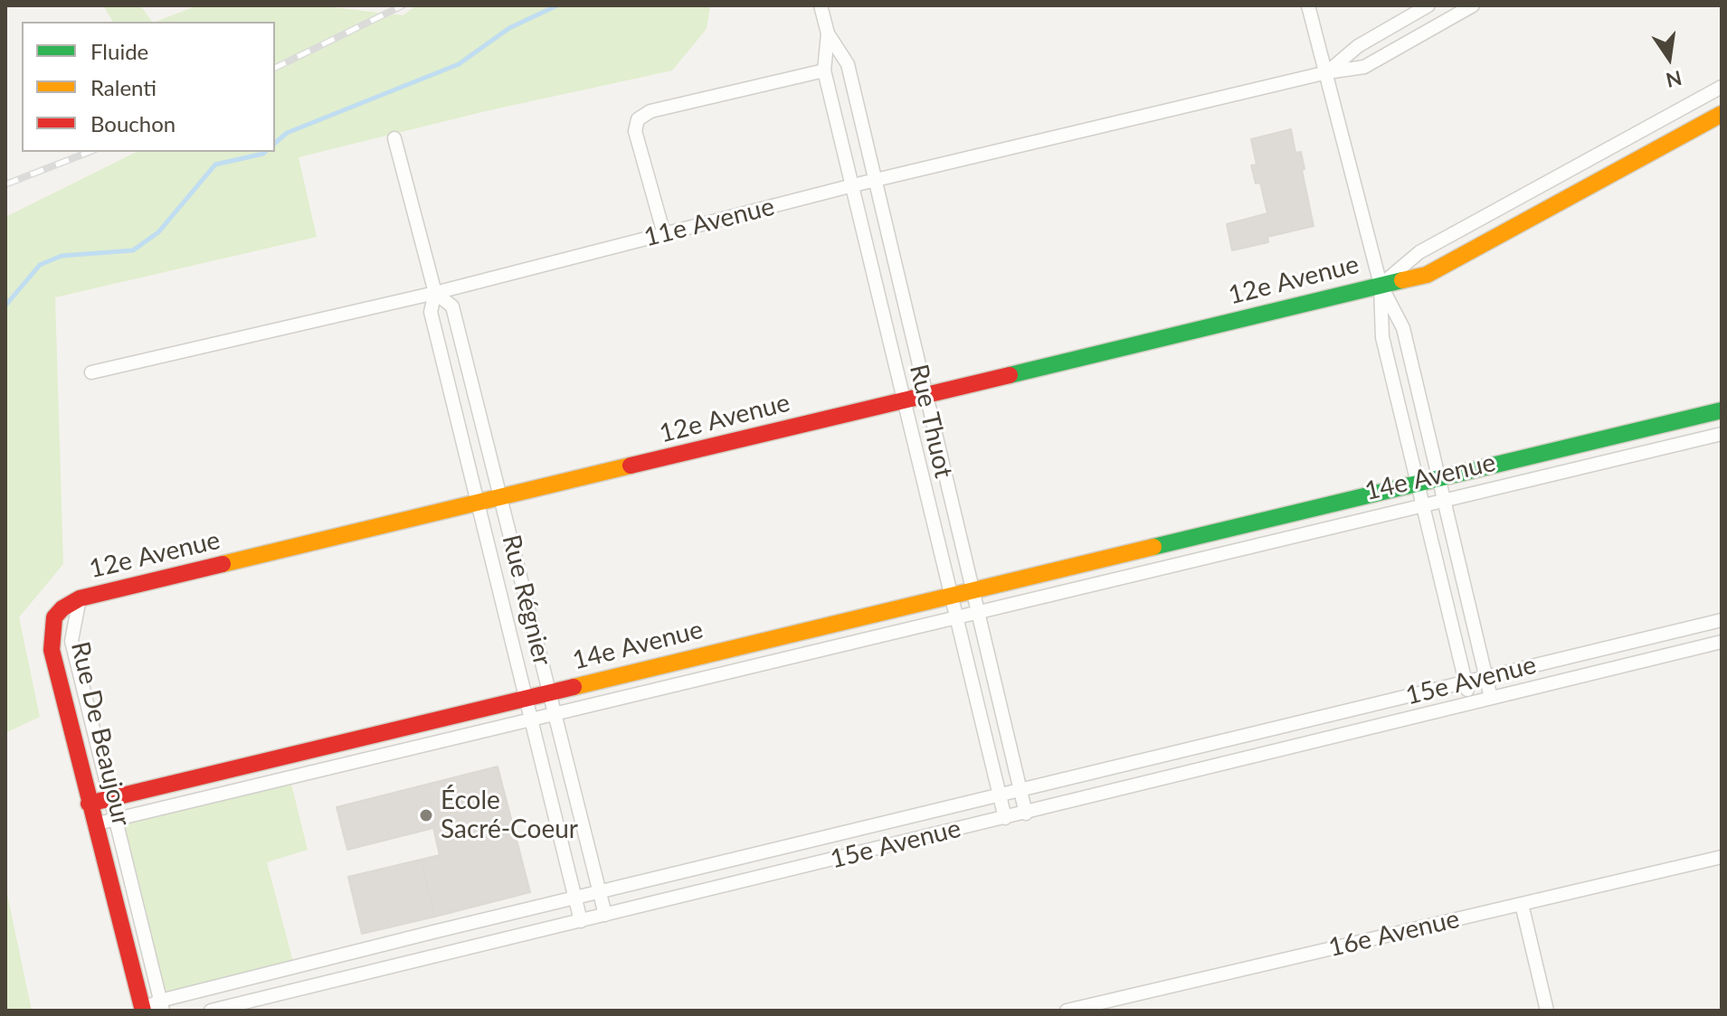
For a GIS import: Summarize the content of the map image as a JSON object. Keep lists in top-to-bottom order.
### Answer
{
  "streets": {
    "street": [
      "11e Avenue",
      "12e Avenue",
      "Rue Thuot",
      "14e Avenue",
      "Rue Régnier",
      "15e Avenue",
      "Rue De Beaujour",
      "16e Avenue"
    ]
  },
  "crossings": [
    ["11e Avenue", "Rue Thuot"],
    ["11e Avenue", "Rue Régnier"],
    ["12e Avenue", "Rue Thuot"],
    ["12e Avenue", "Rue Régnier"],
    ["12e Avenue", "Rue De Beaujour"],
    ["Rue Thuot", "14e Avenue"],
    ["Rue Thuot", "15e Avenue"],
    ["14e Avenue", "Rue Régnier"],
    ["14e Avenue", "Rue De Beaujour"],
    ["Rue Régnier", "15e Avenue"],
    ["15e Avenue", "Rue De Beaujour"]
  ],
  "places": ["École Sacré-Coeur"],
  "legend": ["Fluide", "Ralenti", "Bouchon"],
  "north": "bottom"
}
